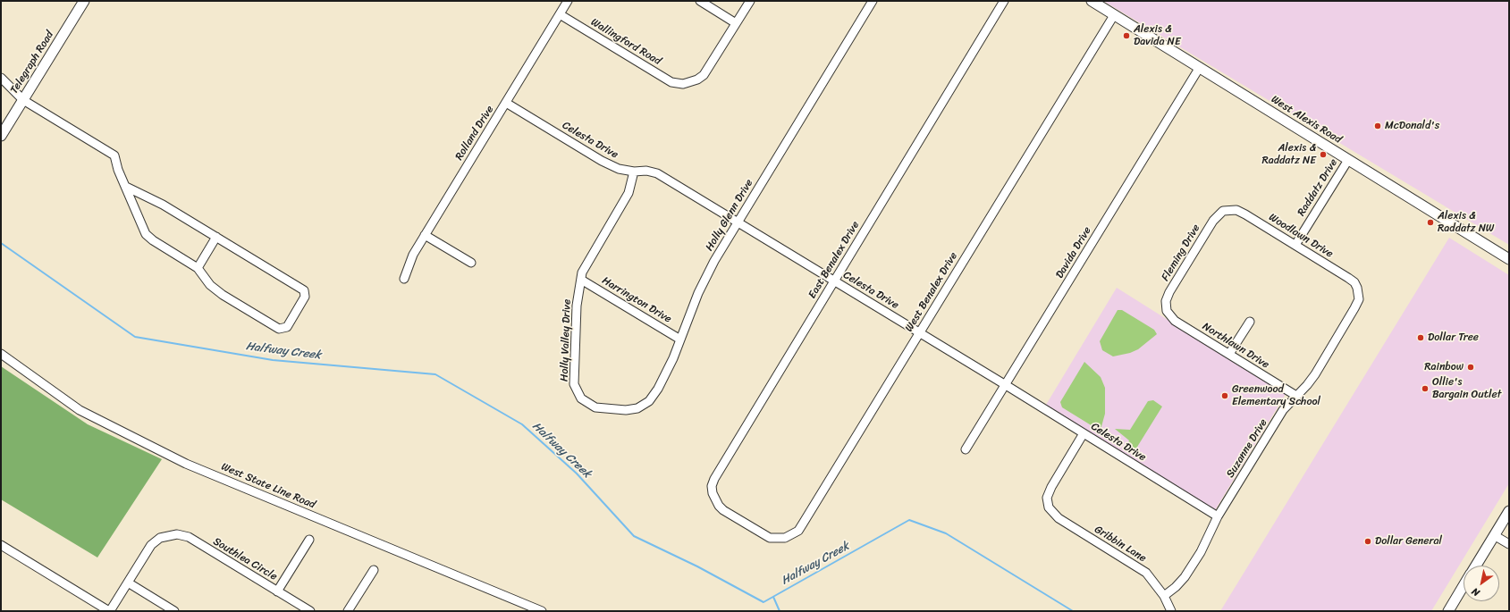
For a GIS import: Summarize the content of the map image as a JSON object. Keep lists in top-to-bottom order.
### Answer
{
  "streets": {
    "main road": ["Telegraph Road", "West Alexis Road"],
    "street": [
      "Wallingford Road",
      "Rolland Drive",
      "Celesta Drive",
      "Raddatz Drive",
      "Holly Glenn Drive",
      "Woodlawn Drive",
      "Davida Drive",
      "Fleming Drive",
      "East Benalex Drive",
      "West Benalex Drive",
      "Harrington Drive",
      "Holly Valley Drive",
      "Northlawn Drive",
      "Suzanne Drive",
      "West State Line Road",
      "Gribbin Lane",
      "Southlea Circle"
    ]
  },
  "crossings": [
    ["Wallingford Road", "Rolland Drive"],
    ["West Alexis Road", "Raddatz Drive"],
    ["West Alexis Road", "Davida Drive"],
    ["West Alexis Road", "West Benalex Drive"],
    ["Rolland Drive", "Celesta Drive"],
    ["Celesta Drive", "Holly Glenn Drive"],
    ["Celesta Drive", "Davida Drive"],
    ["Celesta Drive", "East Benalex Drive"],
    ["Celesta Drive", "West Benalex Drive"],
    ["Celesta Drive", "Holly Valley Drive"],
    ["Celesta Drive", "Suzanne Drive"],
    ["Celesta Drive", "Gribbin Lane"],
    ["Raddatz Drive", "Woodlawn Drive"],
    ["Holly Glenn Drive", "Harrington Drive"],
    ["Holly Glenn Drive", "Holly Valley Drive"],
    ["Woodlawn Drive", "Fleming Drive"],
    ["Woodlawn Drive", "Suzanne Drive"],
    ["Fleming Drive", "Northlawn Drive"],
    ["East Benalex Drive", "West Benalex Drive"],
    ["Harrington Drive", "Holly Valley Drive"],
    ["Northlawn Drive", "Suzanne Drive"],
    ["Suzanne Drive", "Gribbin Lane"]
  ],
  "water": ["Halfway Creek"],
  "places": [
    "Alexis & Davida NE",
    "McDonald's",
    "Alexis & Raddatz NE",
    "Alexis & Raddatz NW",
    "Dollar Tree",
    "Rainbow",
    "Ollie's Bargain Outlet",
    "Greenwood Elementary School",
    "Dollar General"
  ],
  "north": "bottom left"
}
